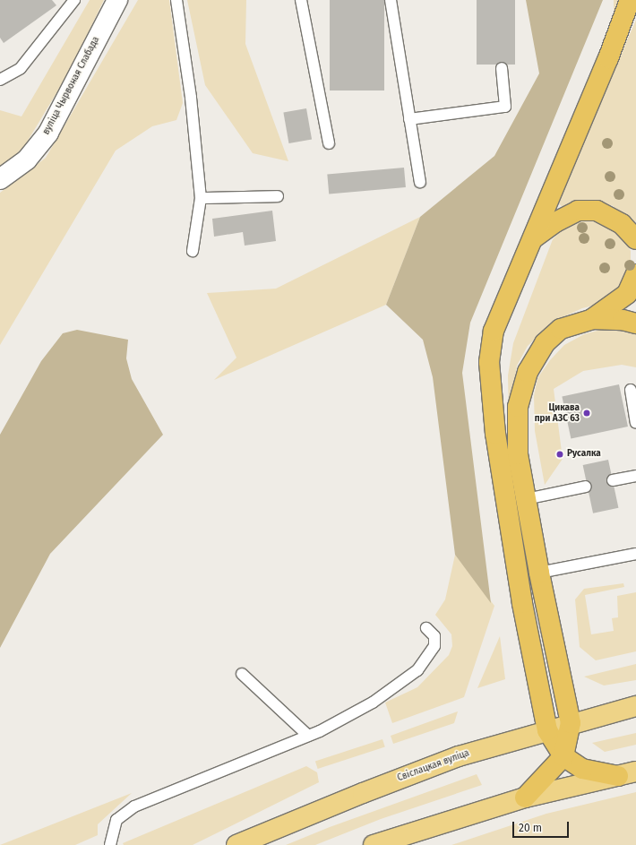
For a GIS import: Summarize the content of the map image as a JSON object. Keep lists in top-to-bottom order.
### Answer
{
  "streets": {
    "main road": ["Свіслацкая вуліца"],
    "street": ["вуліца Чырвоная Слабада"]
  },
  "places": ["Цикава при АЗС 63", "Русалка"],
  "scale_bar": "20 m"
}
